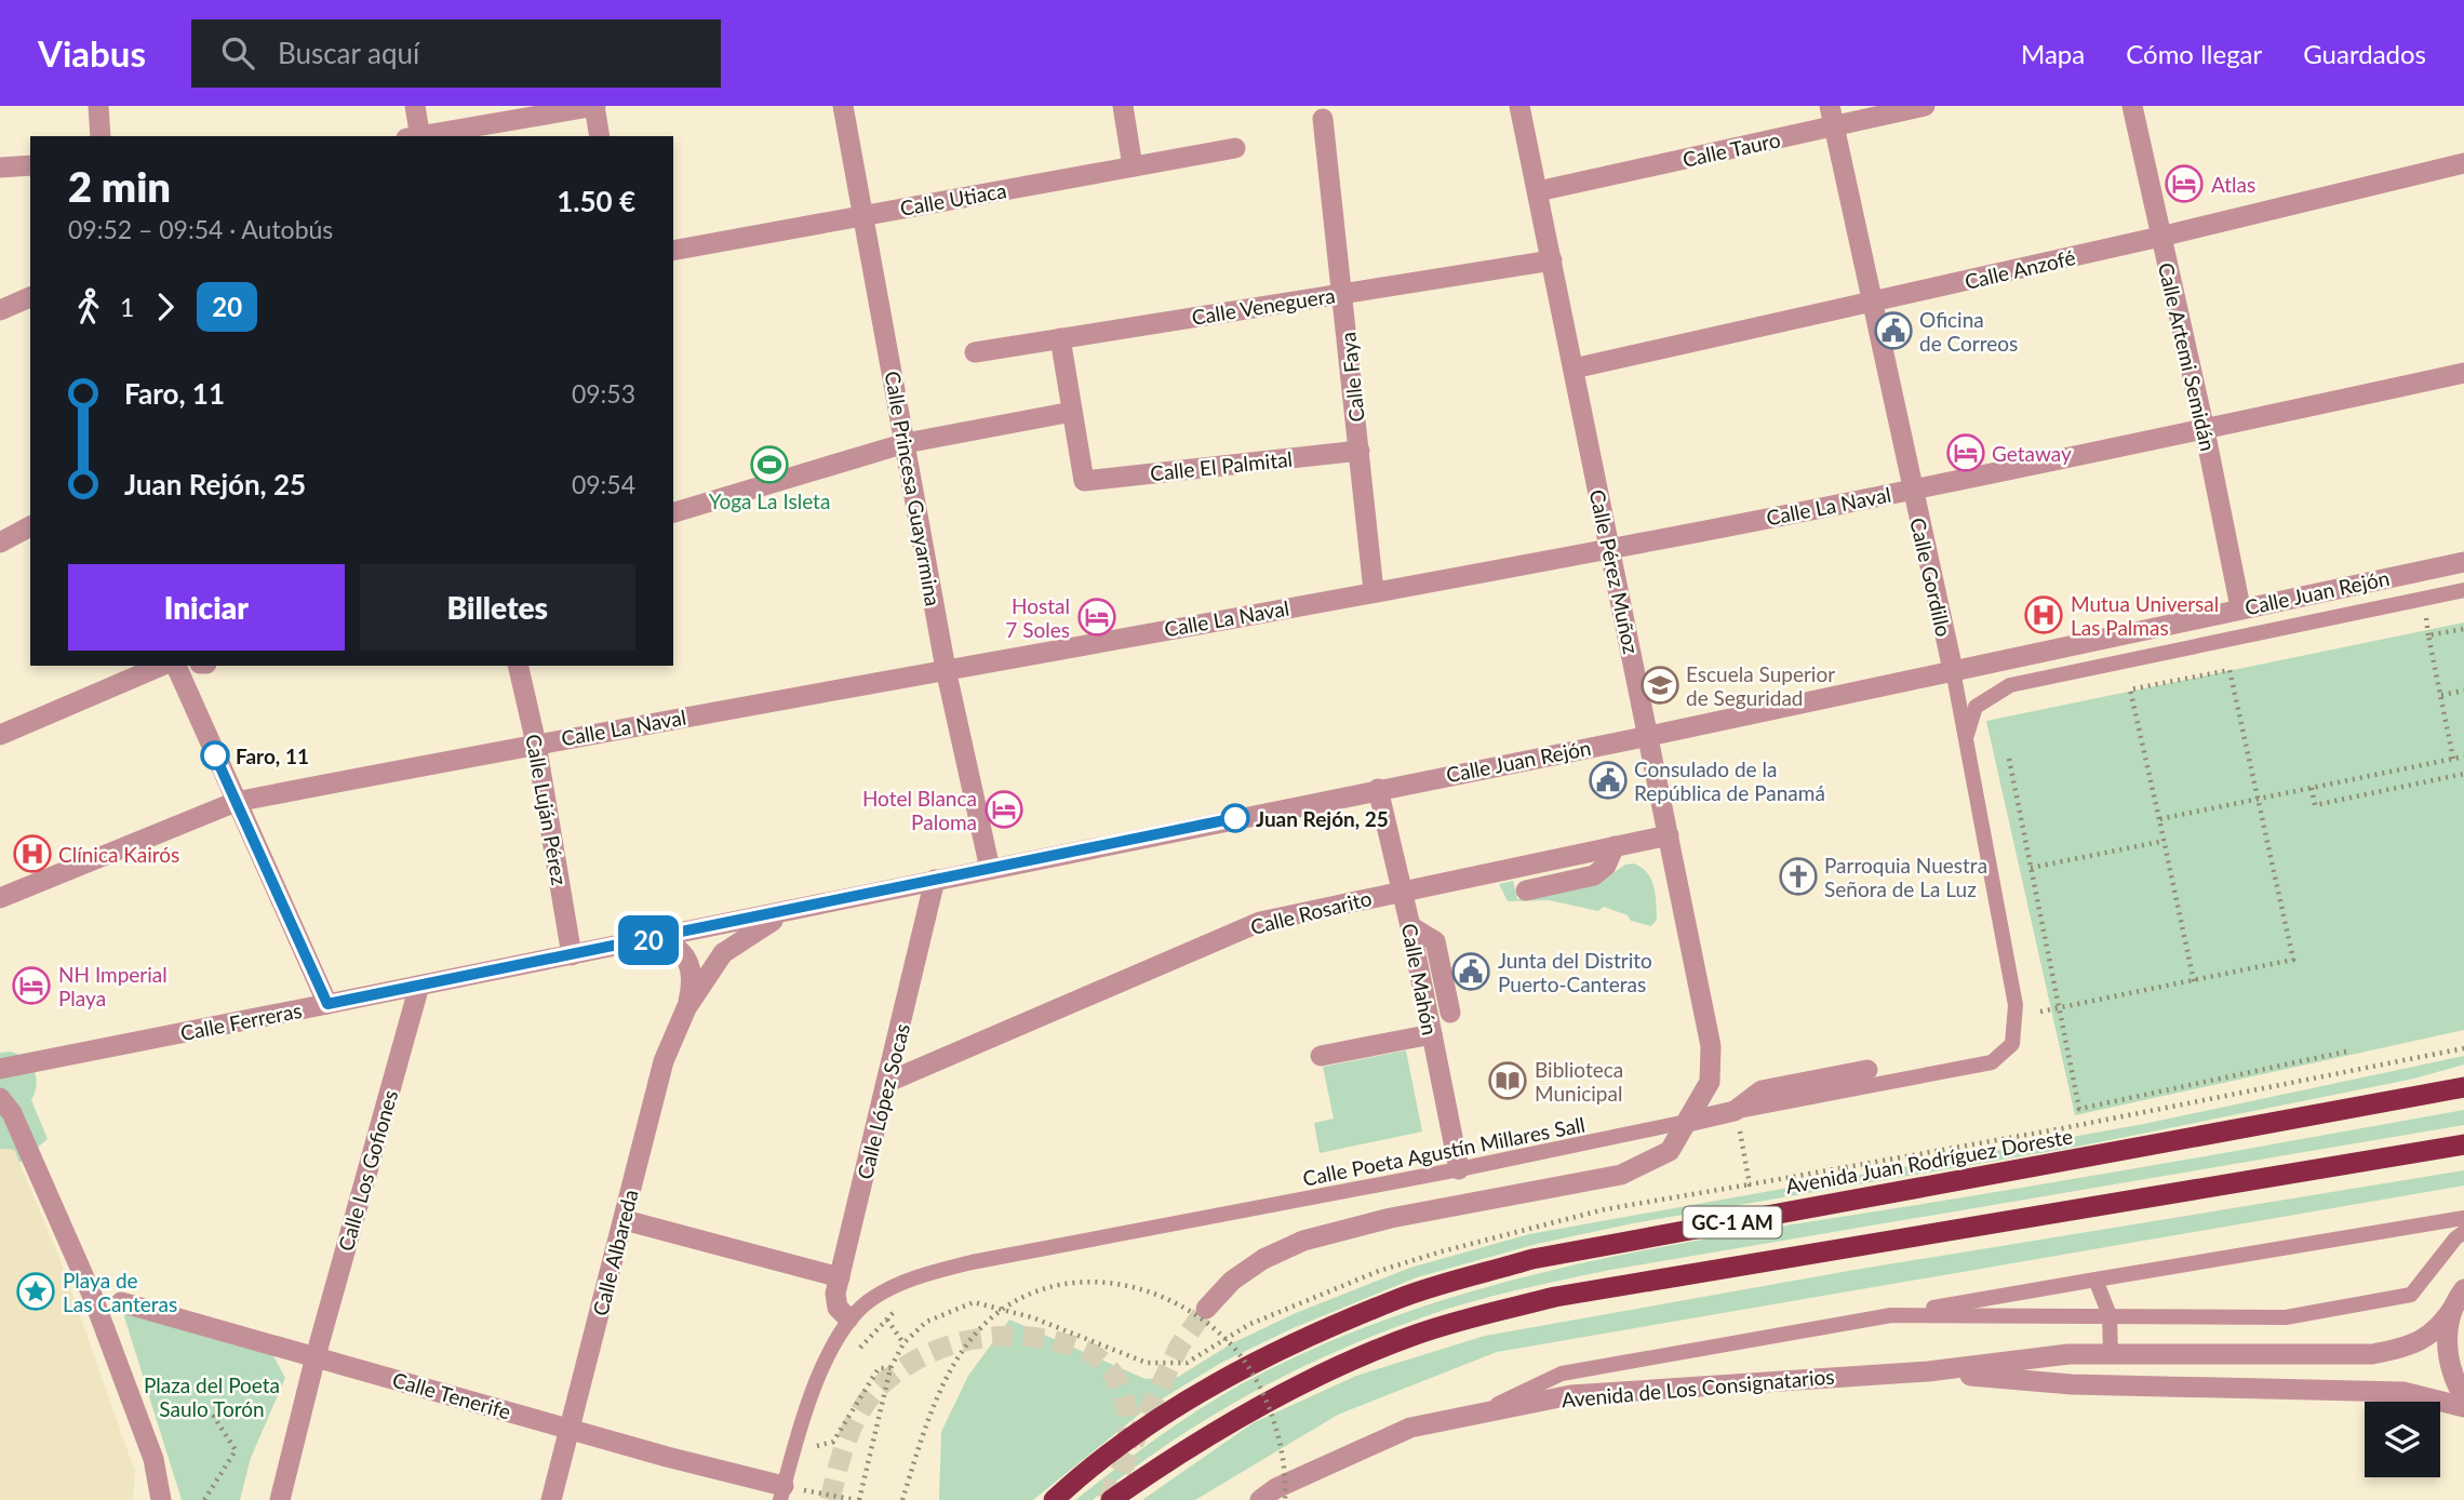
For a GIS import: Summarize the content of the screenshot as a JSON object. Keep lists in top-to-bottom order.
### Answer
{
  "streets": {
    "highway": ["Avenida Juan Rodríguez Doreste", "GC-1 AM"],
    "street": [
      "Calle Tauro",
      "Calle Utiaca",
      "Calle Anzofé",
      "Calle Veneguera",
      "Calle Artemi Semidán",
      "Calle Faya",
      "Calle El Palmital",
      "Calle Princesa Guayarmina",
      "Calle La Naval",
      "Calle Pérez Muñoz",
      "Calle Gordillo",
      "Calle Juan Rejón",
      "Calle Luján Pérez",
      "Calle Rosarito",
      "Calle Mahón",
      "Calle Ferreras",
      "Calle López Socas",
      "Calle Los Gofiones",
      "Calle Albareda",
      "Avenida de Los Consignatarios",
      "Calle Tenerife"
    ],
    "lane": ["Calle Poeta Agustín Millares Sall"]
  },
  "crossings": [
    ["Calle Tauro", "Calle Pérez Muñoz"],
    ["Calle Tauro", "Calle Gordillo"],
    ["Calle Utiaca", "Calle Princesa Guayarmina"],
    ["Calle Anzofé", "Calle Artemi Semidán"],
    ["Calle Anzofé", "Calle Pérez Muñoz"],
    ["Calle Anzofé", "Calle Gordillo"],
    ["Calle Veneguera", "Calle Faya"],
    ["Calle Veneguera", "Calle Pérez Muñoz"],
    ["Calle Artemi Semidán", "Calle La Naval"],
    ["Calle Artemi Semidán", "Calle Juan Rejón"],
    ["Calle Faya", "Calle El Palmital"],
    ["Calle Faya", "Calle La Naval"],
    ["Calle Princesa Guayarmina", "Calle La Naval"],
    ["Calle Princesa Guayarmina", "Calle Juan Rejón"],
    ["Calle La Naval", "Calle Pérez Muñoz"],
    ["Calle La Naval", "Calle Gordillo"],
    ["Calle La Naval", "Calle Luján Pérez"],
    ["Calle Pérez Muñoz", "Calle Juan Rejón"],
    ["Calle Pérez Muñoz", "Calle Rosarito"],
    ["Calle Pérez Muñoz", "Calle Poeta Agustín Millares Sall"],
    ["Calle Gordillo", "Calle Juan Rejón"],
    ["Calle Gordillo", "Calle Poeta Agustín Millares Sall"],
    ["Calle Juan Rejón", "Calle Luján Pérez"],
    ["Calle Juan Rejón", "Calle Mahón"],
    ["Calle Juan Rejón", "Calle Ferreras"],
    ["Calle Juan Rejón", "Calle López Socas"],
    ["Calle Juan Rejón", "Calle Albareda"],
    ["Calle Luján Pérez", "Calle Ferreras"],
    ["Calle Rosarito", "Calle Mahón"],
    ["Calle Rosarito", "Calle López Socas"],
    ["Calle Mahón", "Calle Poeta Agustín Millares Sall"],
    ["Calle Ferreras", "Calle Los Gofiones"],
    ["Calle López Socas", "Calle Poeta Agustín Millares Sall"],
    ["Calle Los Gofiones", "Calle Tenerife"],
    ["Calle Albareda", "Calle Tenerife"]
  ],
  "parks": ["Plaza del Poeta Saulo Torón"],
  "places": {
    "hotel": [
      "Atlas",
      "Getaway",
      "Hostal 7 Soles",
      "Hotel Blanca Paloma",
      "NH Imperial Playa"
    ],
    "public building": ["Oficina de Correos", "Consulado de la República de Panamá", "Junta del Distrito Puerto-Canteras"],
    "sports": ["Yoga La Isleta"],
    "hospital": ["Mutua Universal Las Palmas", "Clínica Kairós"],
    "school or university": ["Escuela Superior de Seguridad"],
    "other": ["Faro, 11", "Juan Rejón, 25"],
    "church": ["Parroquia Nuestra Señora de La Luz"],
    "library": ["Biblioteca Municipal"],
    "place": ["Playa de Las Canteras"]
  },
  "lines": ["bus line 20"],
  "page": {
    "header": "Viabus",
    "search": "Buscar aquí",
    "nav": ["Mapa", "Cómo llegar", "Guardados"],
    "on_map": "20",
    "heading": ["2 min", "09:52 – 09:54 · Autobús", "1.50 €"],
    "legs": ["1", "20"],
    "list": [
      {
        "name": "Faro, 11",
        "value": "09:53"
      },
      {
        "name": "Juan Rejón, 25",
        "value": "09:54"
      }
    ],
    "buttons": ["Iniciar", "Billetes"]
  }
}
